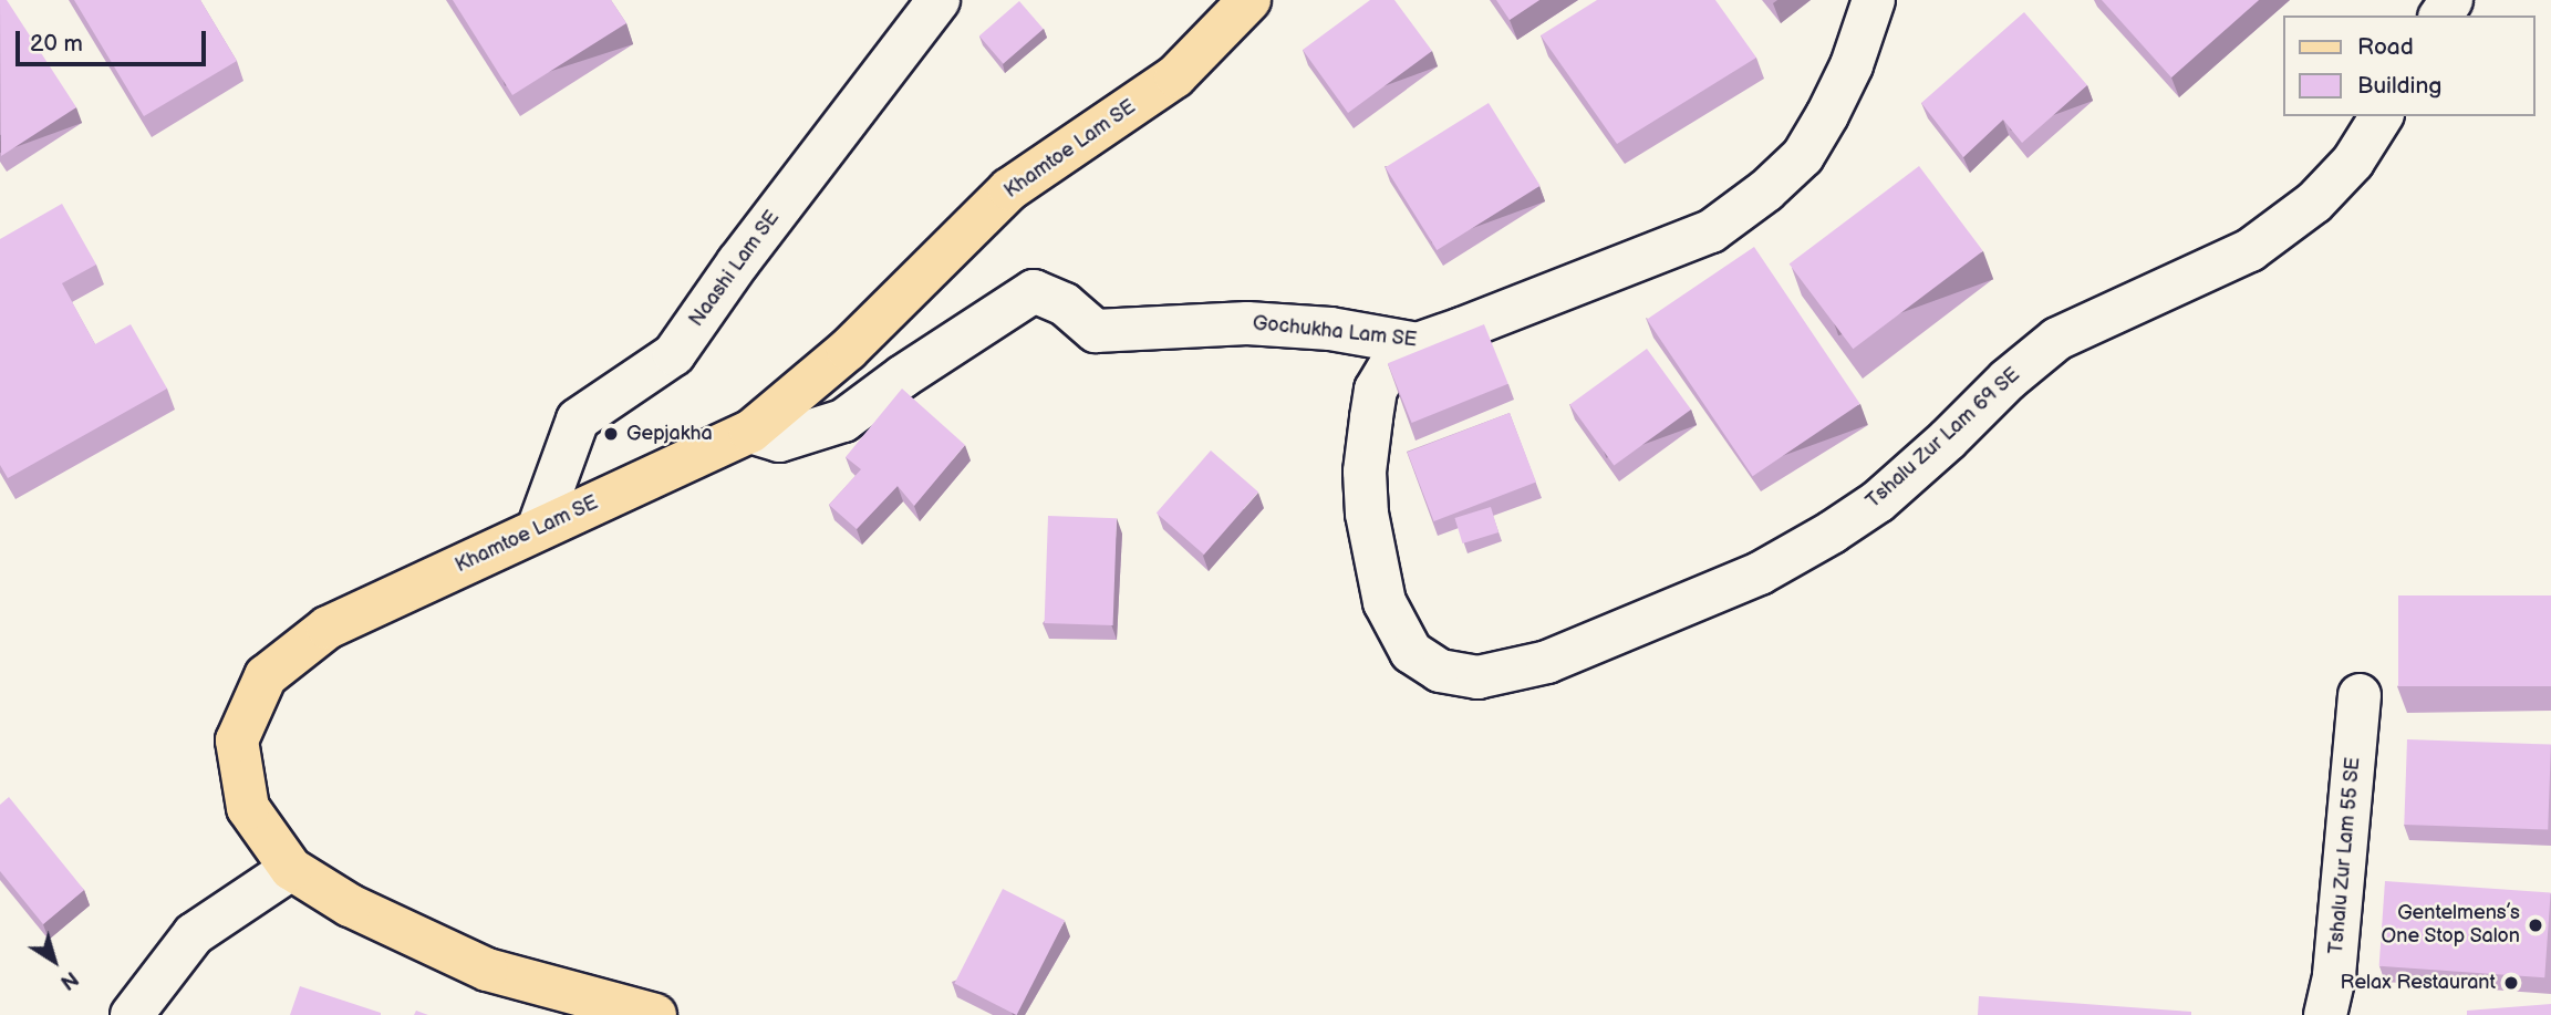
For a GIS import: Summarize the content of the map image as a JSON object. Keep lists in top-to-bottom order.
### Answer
{
  "streets": {
    "main road": ["Khamtoe Lam SE"],
    "street": [
      "Naashi Lam SE",
      "Gochukha Lam SE",
      "Tshalu Zur Lam 69 SE",
      "Tshalu Zur Lam 55 SE"
    ]
  },
  "crossings": [
    ["Khamtoe Lam SE", "Naashi Lam SE"],
    ["Khamtoe Lam SE", "Gochukha Lam SE"],
    ["Gochukha Lam SE", "Tshalu Zur Lam 69 SE"]
  ],
  "places": ["Gepjakha", "Gentelmens’s One Stop Salon", "Relax Restaurant"],
  "legend": ["Road", "Building"],
  "scale_bar": "20 m",
  "north": "bottom right"
}
